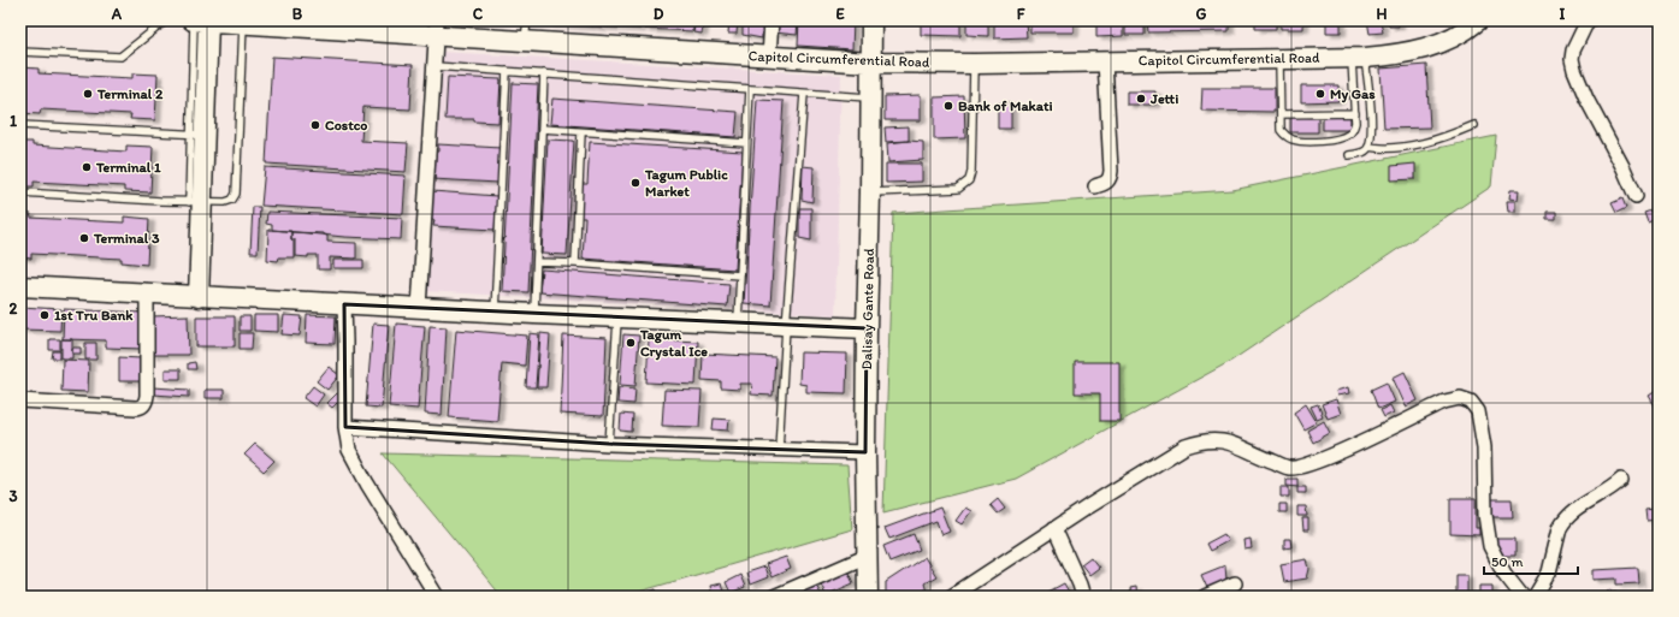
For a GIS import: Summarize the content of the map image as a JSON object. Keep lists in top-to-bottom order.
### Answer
{
  "streets": {
    "main road": ["Capitol Circumferential Road", "Dalisay Gante Road"]
  },
  "crossings": [
    ["Capitol Circumferential Road", "Dalisay Gante Road"]
  ],
  "places": [
    "Terminal 2",
    "My Gas",
    "Jetti",
    "Bank of Makati",
    "Costco",
    "Terminal 1",
    "Tagum Public Market",
    "Terminal 3",
    "1st Tru Bank",
    "Tagum Crystal Ice"
  ],
  "scale_bar": "50 m",
  "grid": {
    "columns": [
      "A",
      "B",
      "C",
      "D",
      "E",
      "F",
      "G",
      "H",
      "I"
    ],
    "rows": ["1", "2", "3"]
  }
}
